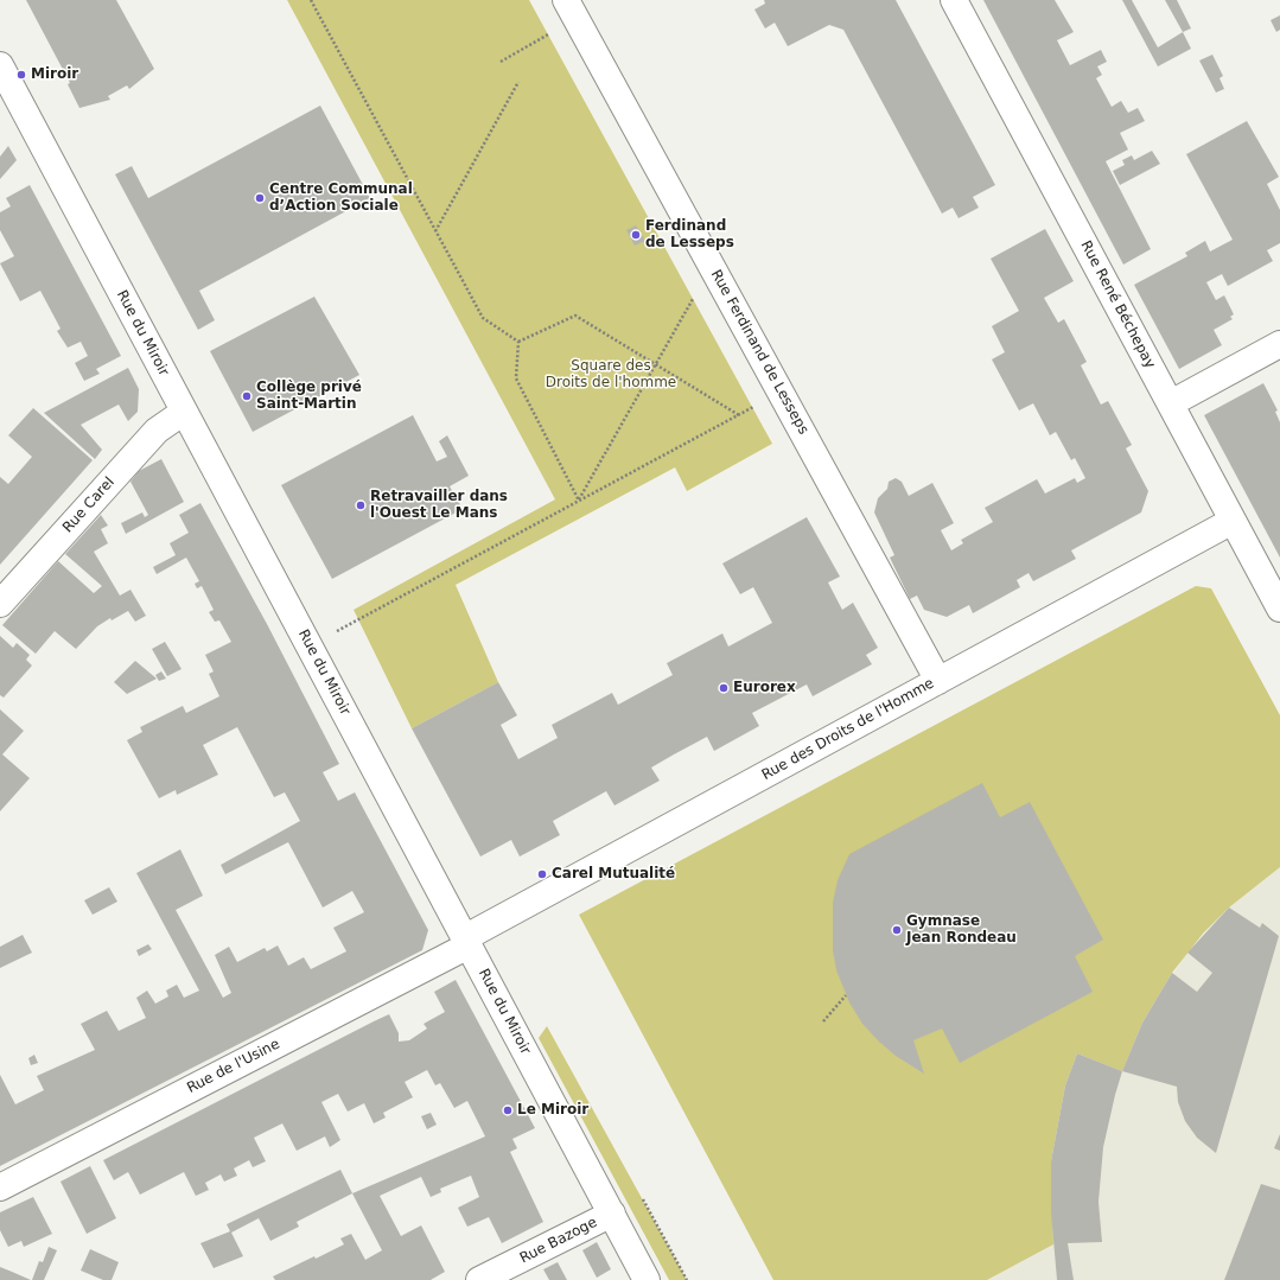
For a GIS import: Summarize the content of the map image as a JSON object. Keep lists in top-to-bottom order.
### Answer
{
  "streets": {
    "street": [
      "Rue René Béchepay",
      "Rue du Miroir",
      "Rue Ferdinand de Lesseps",
      "Rue Carel",
      "Rue des Droits de l'Homme",
      "Rue de l'Usine",
      "Rue Bazoge"
    ]
  },
  "crossings": [
    ["Rue René Béchepay", "Rue des Droits de l'Homme"],
    ["Rue du Miroir", "Rue Carel"],
    ["Rue du Miroir", "Rue des Droits de l'Homme"],
    ["Rue du Miroir", "Rue de l'Usine"],
    ["Rue du Miroir", "Rue Bazoge"],
    ["Rue Ferdinand de Lesseps", "Rue des Droits de l'Homme"],
    ["Rue des Droits de l'Homme", "Rue de l'Usine"]
  ],
  "parks": ["Square des Droits de l'homme"],
  "places": [
    "Miroir",
    "Centre Communal d’Action Sociale",
    "Ferdinand de Lesseps",
    "Collège privé Saint-Martin",
    "Retravailler dans l'Ouest Le Mans",
    "Eurorex",
    "Carel Mutualité",
    "Gymnase Jean Rondeau",
    "Le Miroir"
  ]
}
